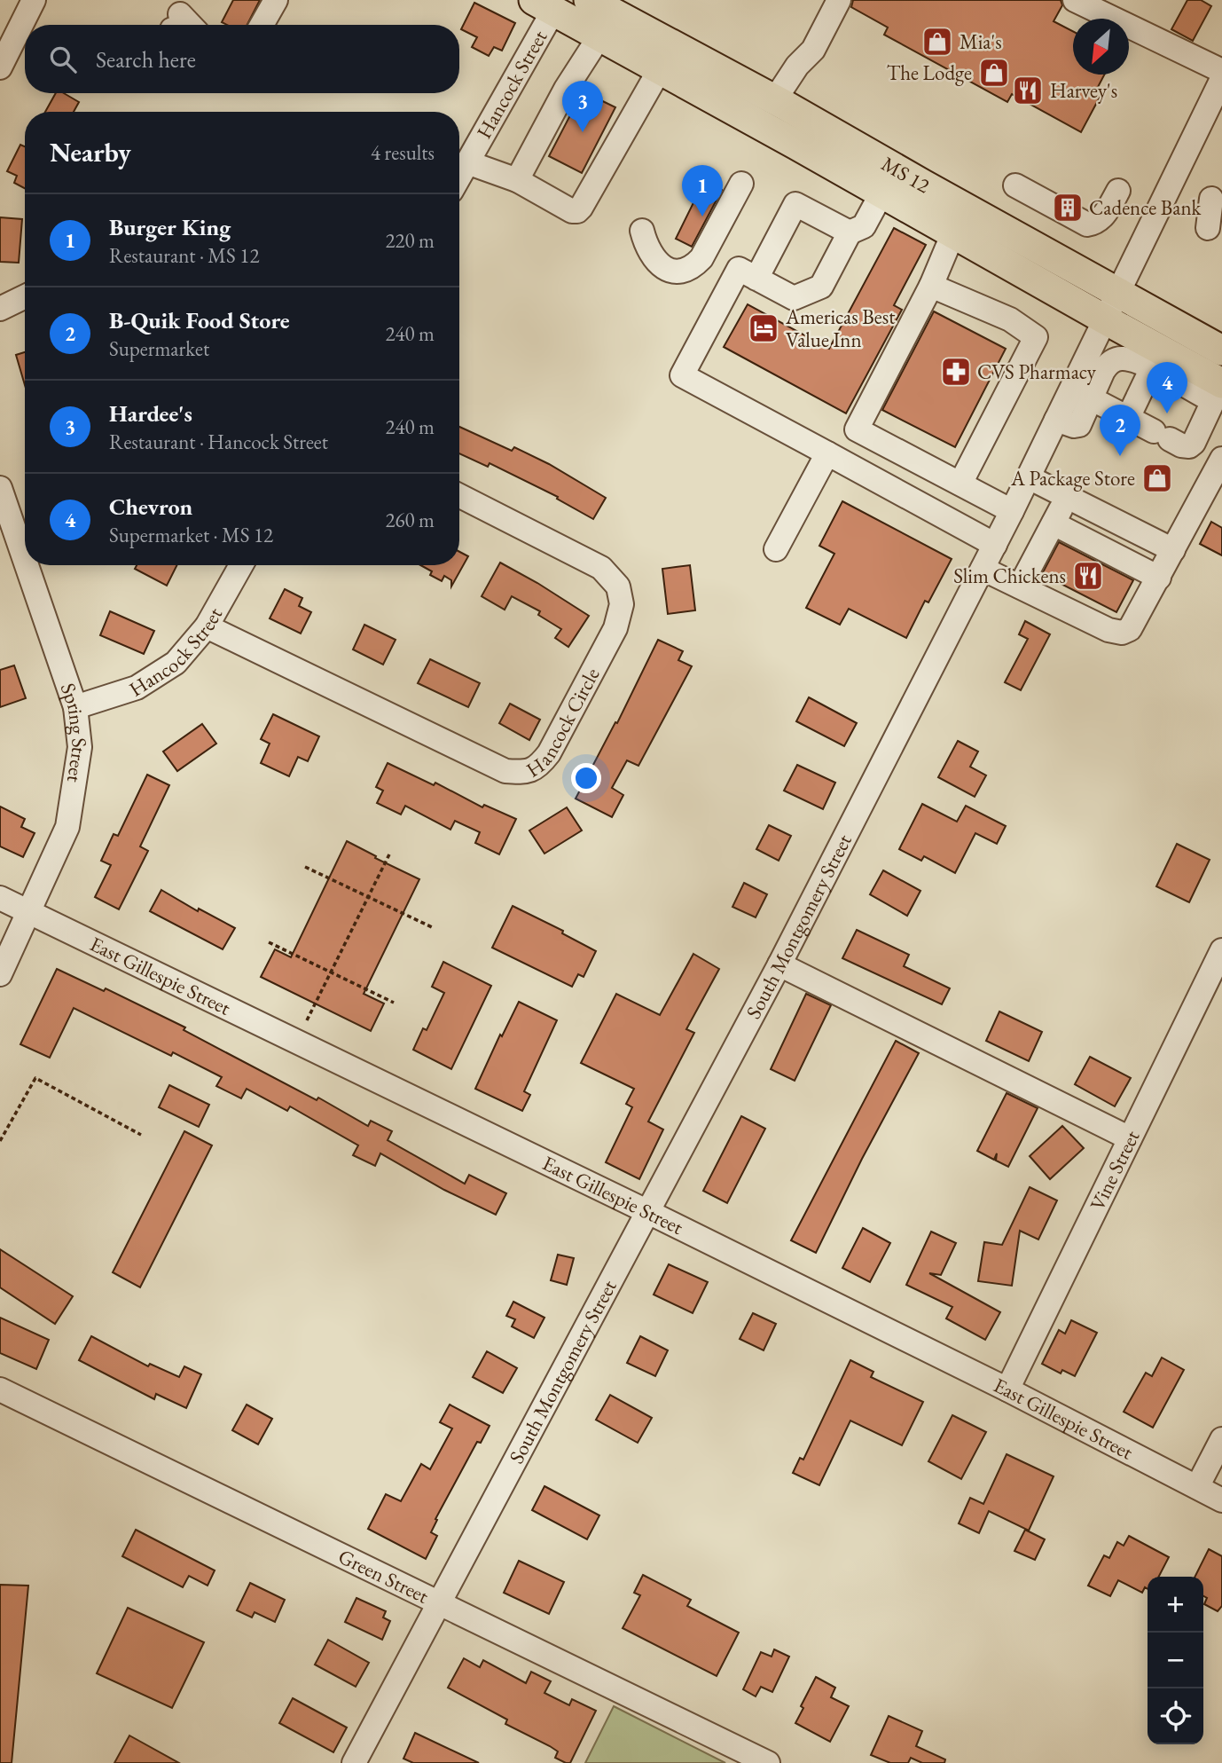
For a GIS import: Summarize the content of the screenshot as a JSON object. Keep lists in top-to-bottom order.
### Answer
{
  "streets": {
    "main road": ["MS 12"],
    "street": [
      "Hancock Street",
      "Hancock Circle",
      "Spring Street",
      "South Montgomery Street",
      "East Gillespie Street",
      "Vine Street",
      "Green Street"
    ]
  },
  "crossings": [
    ["Hancock Street", "MS 12"],
    ["Hancock Street", "Hancock Circle"],
    ["Hancock Street", "Spring Street"],
    ["MS 12", "South Montgomery Street"],
    ["Spring Street", "East Gillespie Street"],
    ["South Montgomery Street", "East Gillespie Street"],
    ["South Montgomery Street", "Green Street"],
    ["East Gillespie Street", "Vine Street"]
  ],
  "places": {
    "shop": ["Mia's", "The Lodge", "A Package Store"],
    "restaurant": ["Harvey's", "Slim Chickens"],
    "building": ["Cadence Bank"],
    "hotel": ["Americas Best Value Inn"],
    "pharmacy": ["CVS Pharmacy"]
  },
  "north": "bottom left",
  "page": {
    "search": "Search here",
    "pins": [
      "3",
      "1",
      "4",
      "2"
    ],
    "heading": ["Nearby", "4 results"],
    "list": [
      {
        "mark": "1",
        "name": "Burger King",
        "note": "Restaurant · MS 12",
        "value": "220 m"
      },
      {
        "mark": "2",
        "name": "B-Quik Food Store",
        "note": "Supermarket",
        "value": "240 m"
      },
      {
        "mark": "3",
        "name": "Hardee's",
        "note": "Restaurant · Hancock Street",
        "value": "240 m"
      },
      {
        "mark": "4",
        "name": "Chevron",
        "note": "Supermarket · MS 12",
        "value": "260 m"
      }
    ],
    "map_buttons": ["+", "−"]
  }
}
